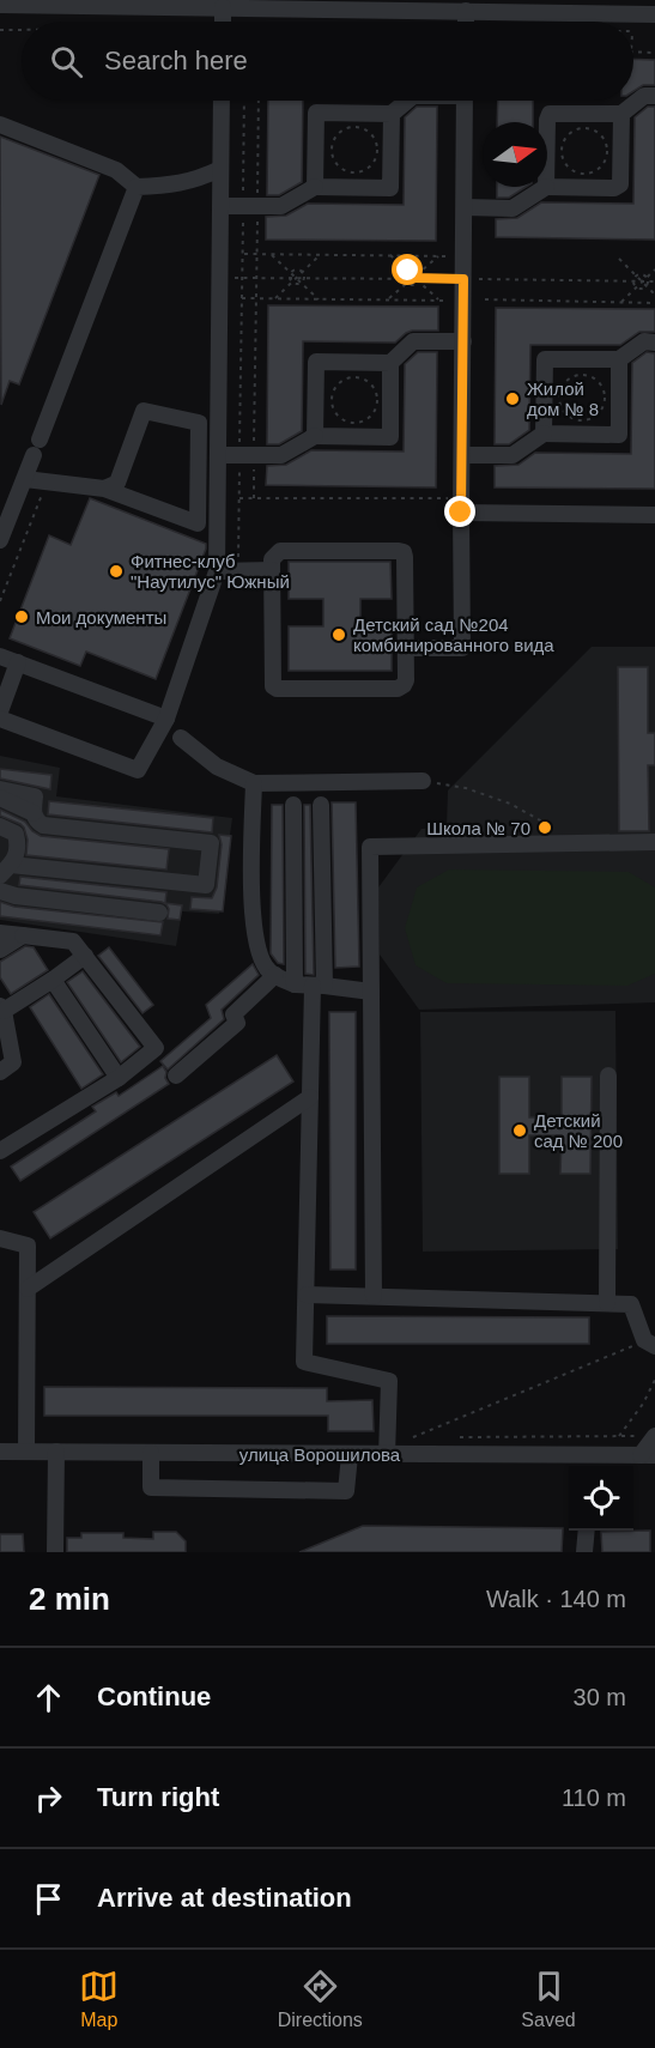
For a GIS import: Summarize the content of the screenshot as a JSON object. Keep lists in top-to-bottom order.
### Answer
{
  "streets": {
    "street": ["улица Ворошилова"]
  },
  "places": [
    "Жилой дом № 8",
    "Фитнес-клуб \"Наутилус\" Южный",
    "Мои документы",
    "Детский сад №204 комбинированного вида",
    "Школа № 70",
    "Детский сад № 200"
  ],
  "north": "right",
  "page": {
    "search": "Search here",
    "heading": ["2 min", "Walk · 140 m"],
    "list": [
      ["Continue", "30 m"],
      ["Turn right", "110 m"],
      "Arrive at destination"
    ],
    "nav": ["Map", "Directions", "Saved"]
  }
}
